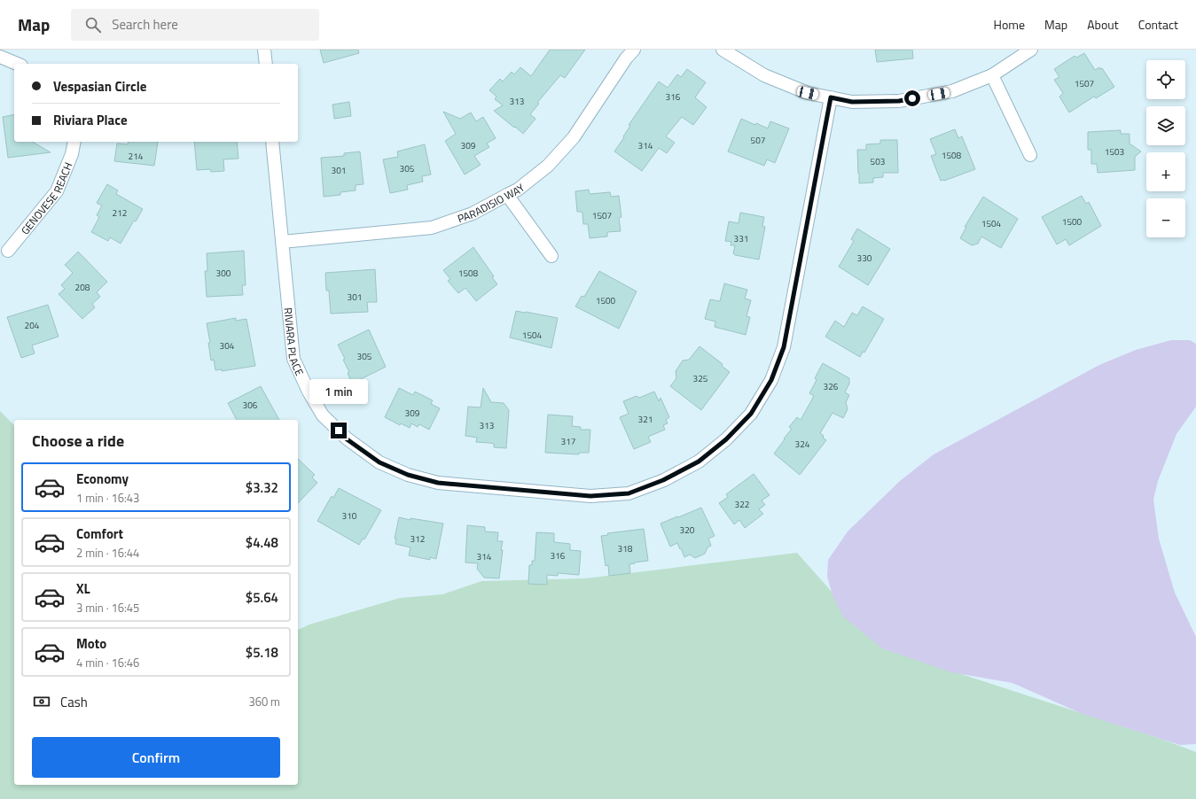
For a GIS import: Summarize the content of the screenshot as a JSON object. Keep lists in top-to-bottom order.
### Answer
{
  "streets": {
    "street": ["GENOVESE REACH", "PARADISIO WAY", "RIVIARA PLACE"]
  },
  "crossings": [
    ["PARADISIO WAY", "RIVIARA PLACE"]
  ],
  "house_numbers": [
    "1507",
    "316",
    "313",
    "507",
    "309",
    "314",
    "1503",
    "1508",
    "214",
    "503",
    "305",
    "301",
    "212",
    "1507",
    "1500",
    "1504",
    "331",
    "330",
    "300",
    "1508",
    "208",
    "301",
    "1500",
    "204",
    "1504",
    "304",
    "305",
    "325",
    "326",
    "306",
    "309",
    "321",
    "313",
    "317",
    "324",
    "322",
    "310",
    "320",
    "312",
    "318",
    "316",
    "314"
  ],
  "page": {
    "header": "Map",
    "search": "Search here",
    "nav": [
      "Home",
      "Map",
      "About",
      "Contact"
    ],
    "map_buttons": ["+", "−"],
    "banner": ["Vespasian Circle", "Riviara Place"],
    "bubble": "1 min",
    "heading": "Choose a ride",
    "list": [
      {
        "name": "Economy",
        "note": "1 min · 16:43",
        "value": "$3.32"
      },
      {
        "name": "Comfort",
        "note": "2 min · 16:44",
        "value": "$4.48"
      },
      {
        "name": "XL",
        "note": "3 min · 16:45",
        "value": "$5.64"
      },
      {
        "name": "Moto",
        "note": "4 min · 16:46",
        "value": "$5.18"
      }
    ],
    "pay": ["Cash", "360 m"],
    "buttons": "Confirm"
  }
}
